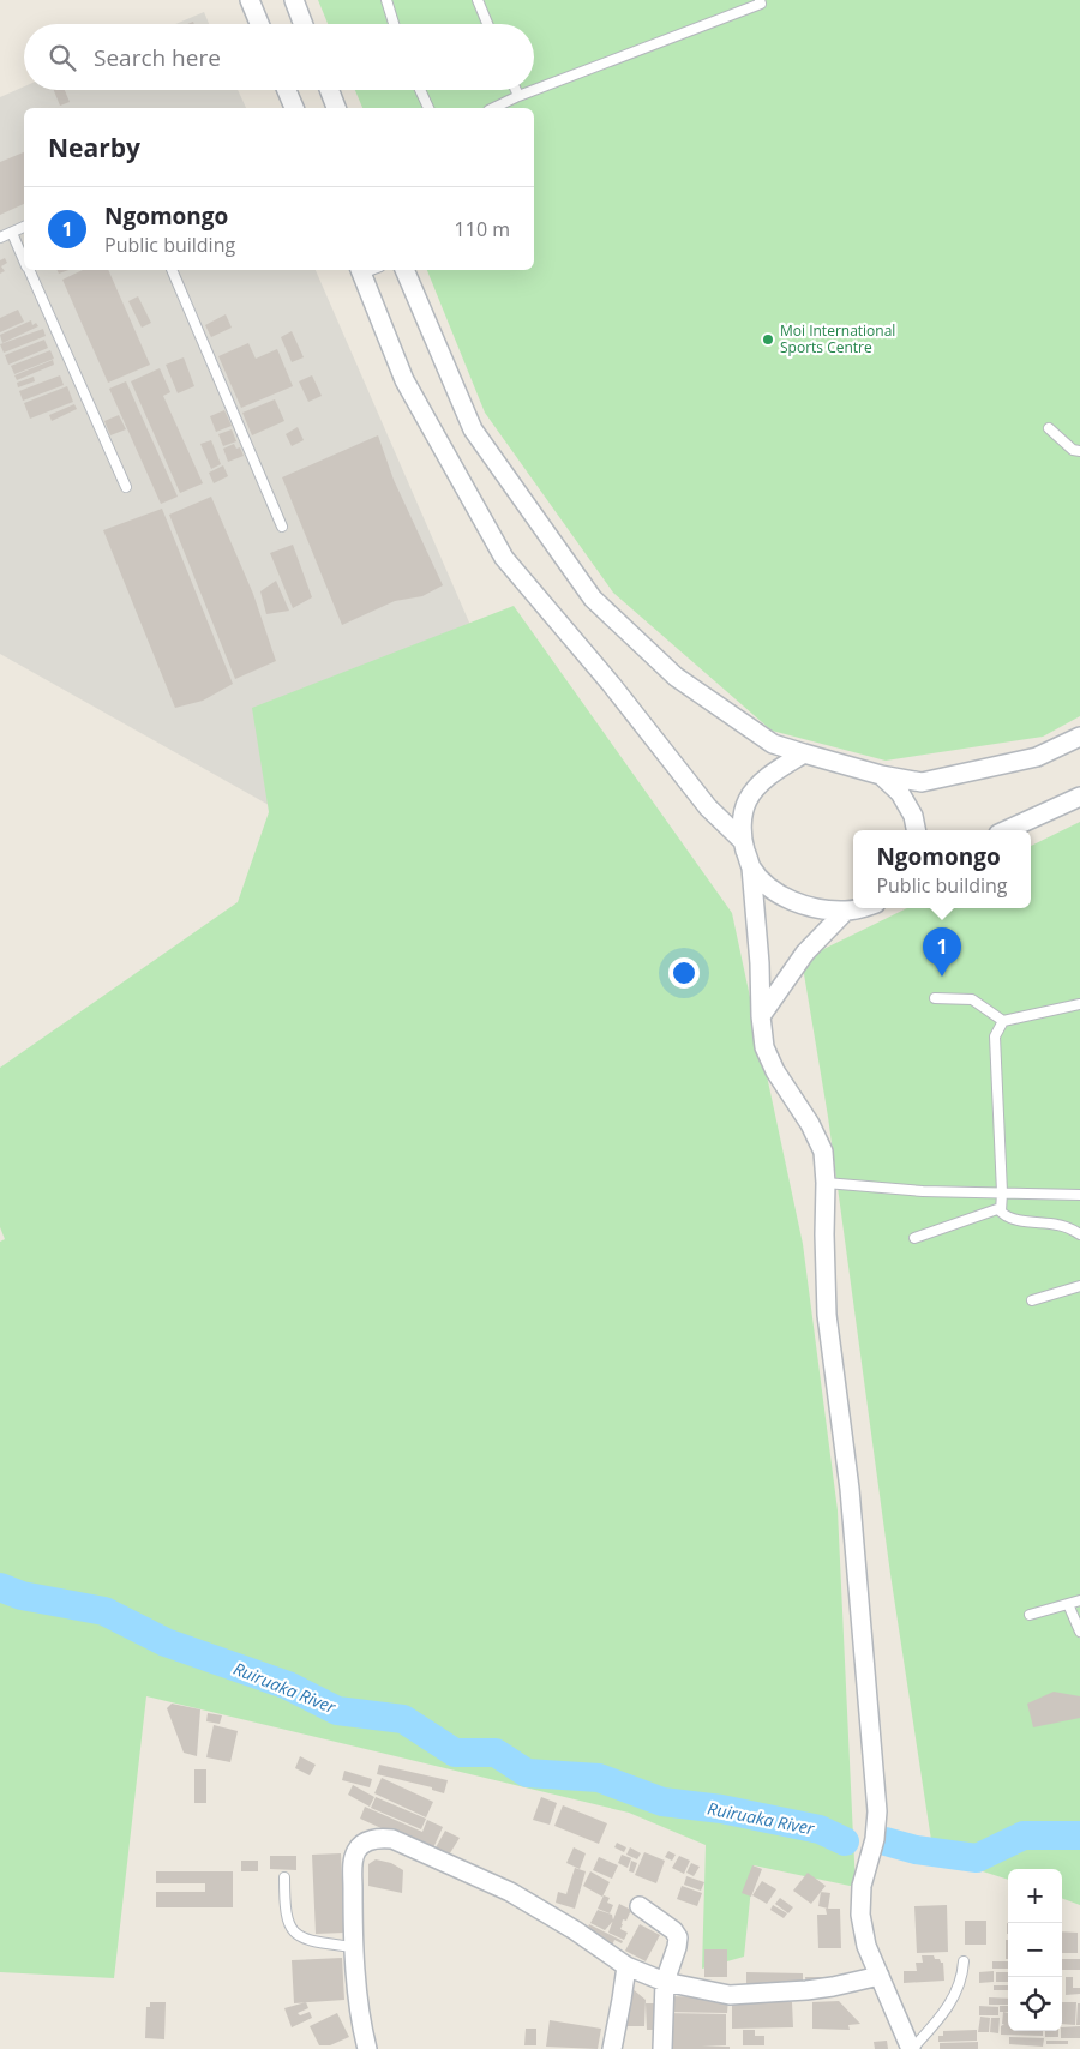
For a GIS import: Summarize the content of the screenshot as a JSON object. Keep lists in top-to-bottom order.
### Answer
{
  "water": ["Ruiruaka River"],
  "places": ["Moi International Sports Centre"],
  "page": {
    "search": "Search here",
    "heading": "Nearby",
    "list": [
      {
        "mark": "1",
        "name": "Ngomongo",
        "note": "Public building",
        "value": "110 m"
      }
    ],
    "popup": ["Ngomongo", "Public building"],
    "pins": "1",
    "map_buttons": ["+", "−"]
  }
}
